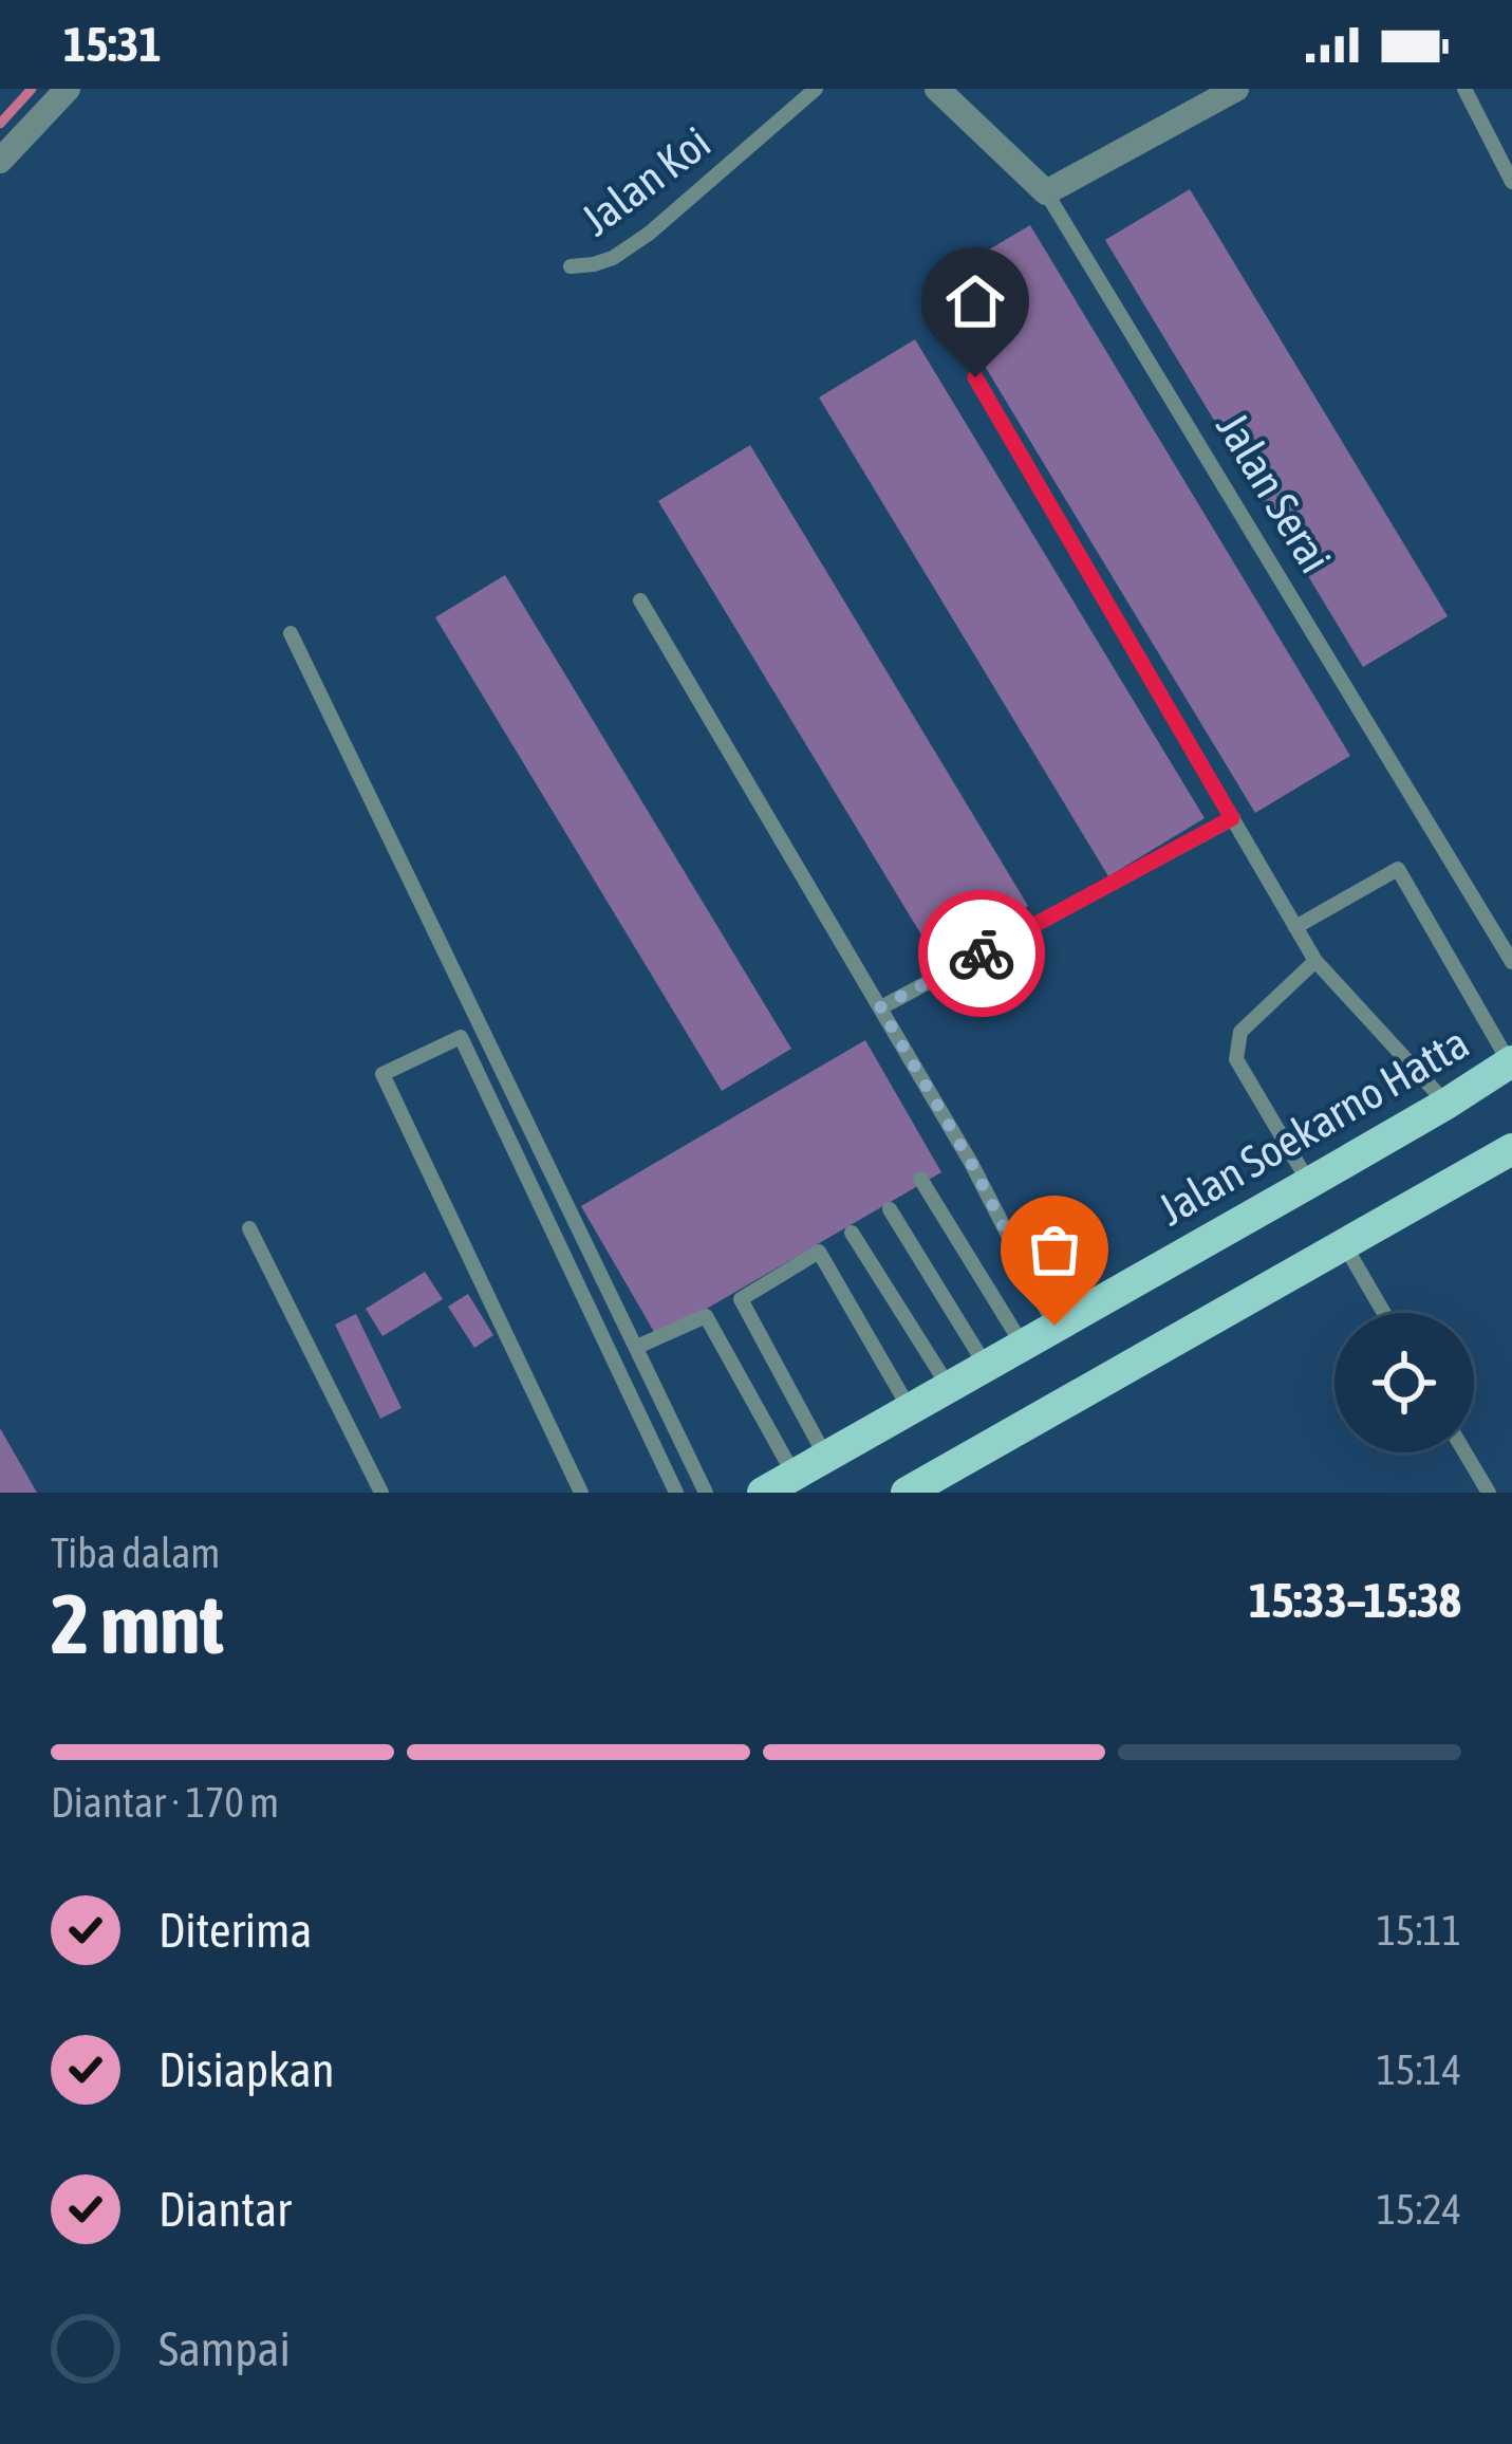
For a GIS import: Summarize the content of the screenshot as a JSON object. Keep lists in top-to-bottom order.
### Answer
{
  "streets": {
    "main road": ["Jalan Soekarno Hatta"],
    "street": ["Jalan Serai"],
    "lane": ["Jalan Koi"]
  },
  "page": {
    "status": "15:31",
    "heading": ["2 mnt", "Tiba dalam", "15:33–15:38"],
    "bar": "Diantar · 170 m",
    "list": [
      ["Diterima", "15:11"],
      ["Disiapkan", "15:14"],
      ["Diantar", "15:24"],
      "Sampai"
    ]
  }
}
